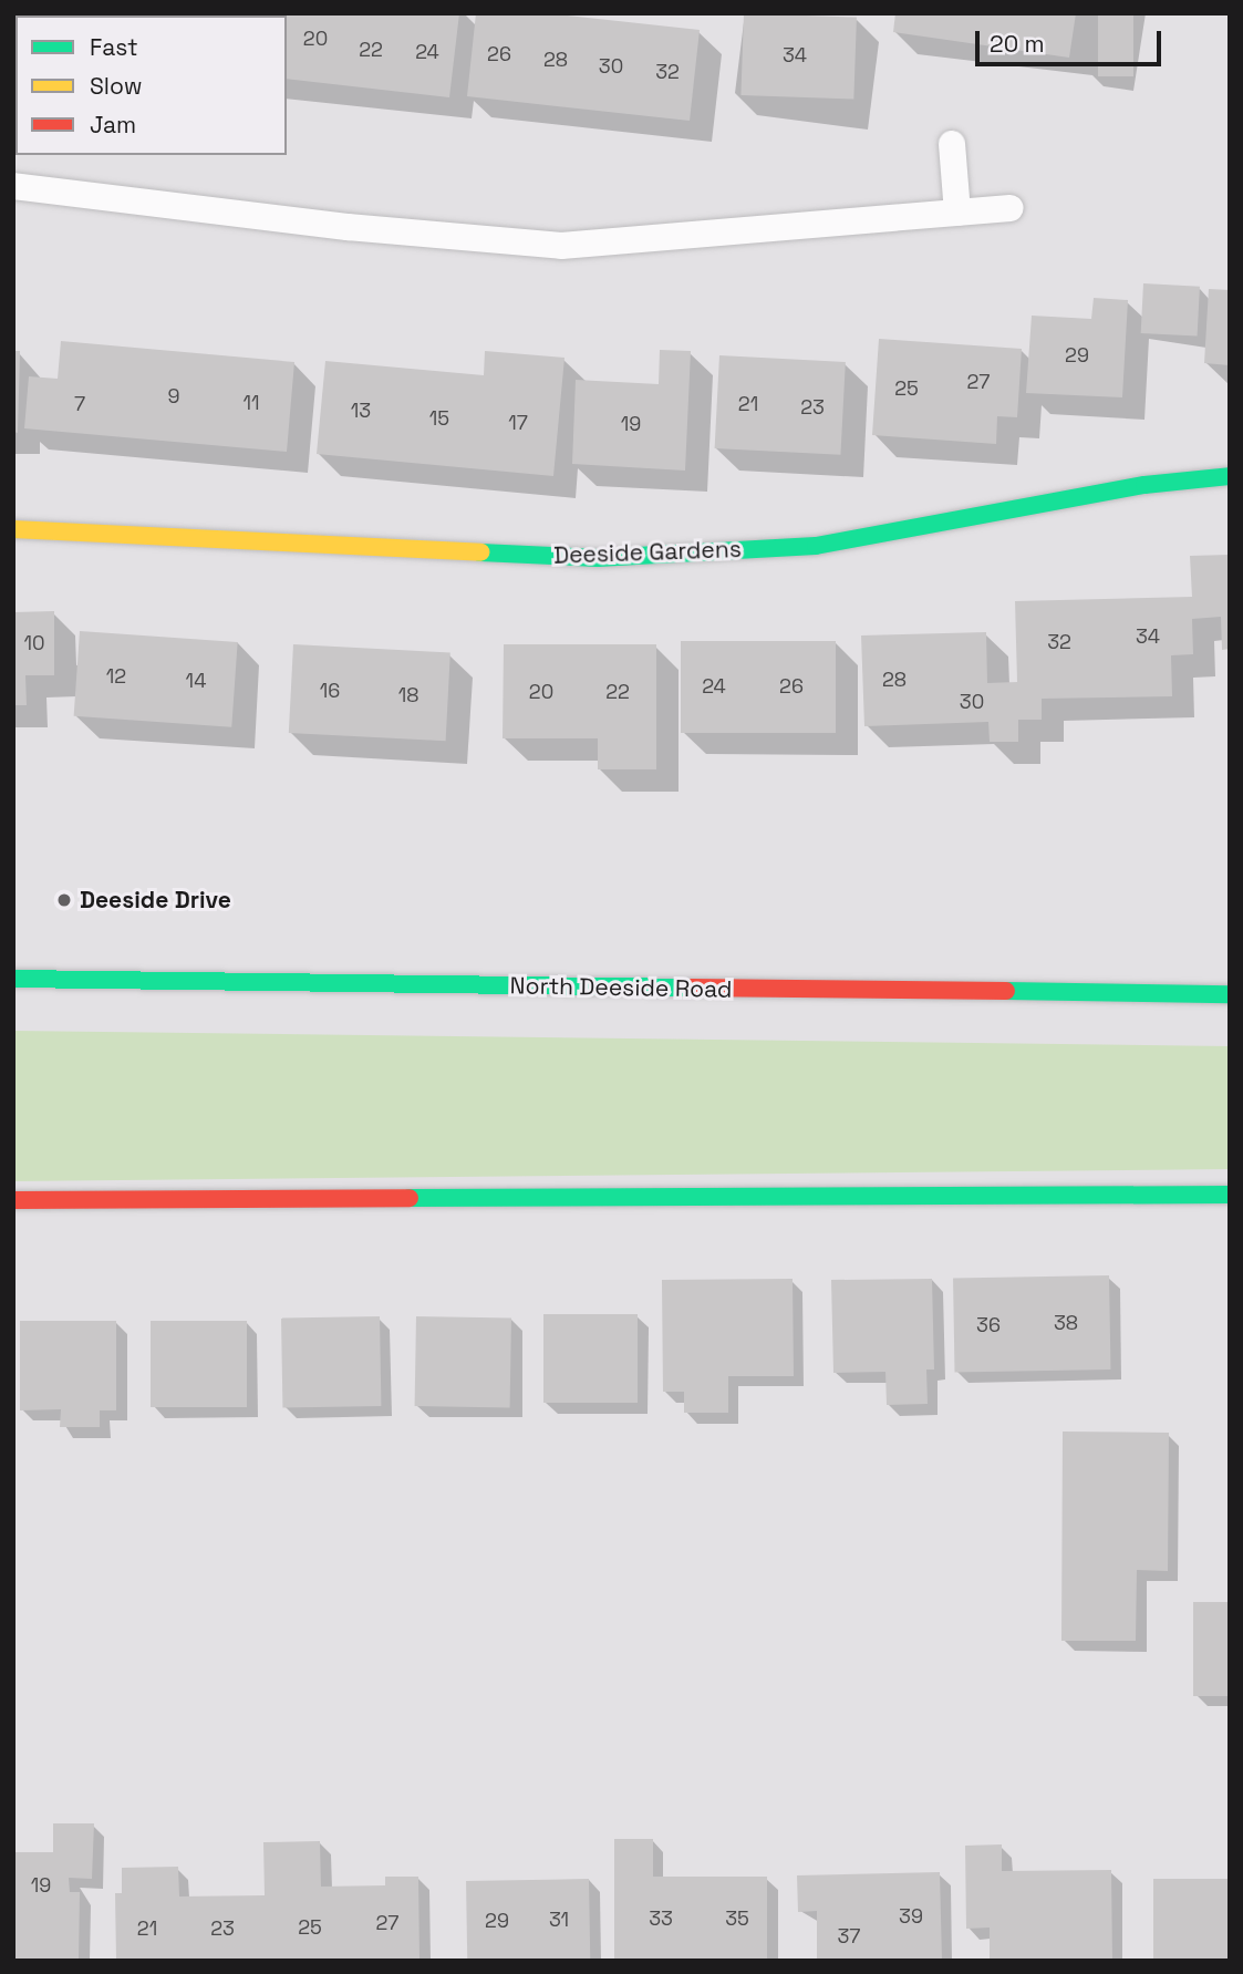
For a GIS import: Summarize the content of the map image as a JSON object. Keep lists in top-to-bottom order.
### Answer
{
  "streets": {
    "street": ["Deeside Gardens", "North Deeside Road"]
  },
  "places": ["Deeside Drive"],
  "house_numbers": [
    "20",
    "22",
    "24",
    "26",
    "34",
    "28",
    "30",
    "32",
    "29",
    "27",
    "25",
    "9",
    "11",
    "7",
    "21",
    "23",
    "13",
    "15",
    "17",
    "19",
    "34",
    "32",
    "10",
    "12",
    "28",
    "14",
    "24",
    "26",
    "16",
    "20",
    "22",
    "18",
    "30",
    "38",
    "36",
    "19",
    "39",
    "33",
    "35",
    "31",
    "29",
    "27",
    "25",
    "21",
    "23",
    "37"
  ],
  "legend": ["Fast", "Slow", "Jam"],
  "scale_bar": "20 m"
}
